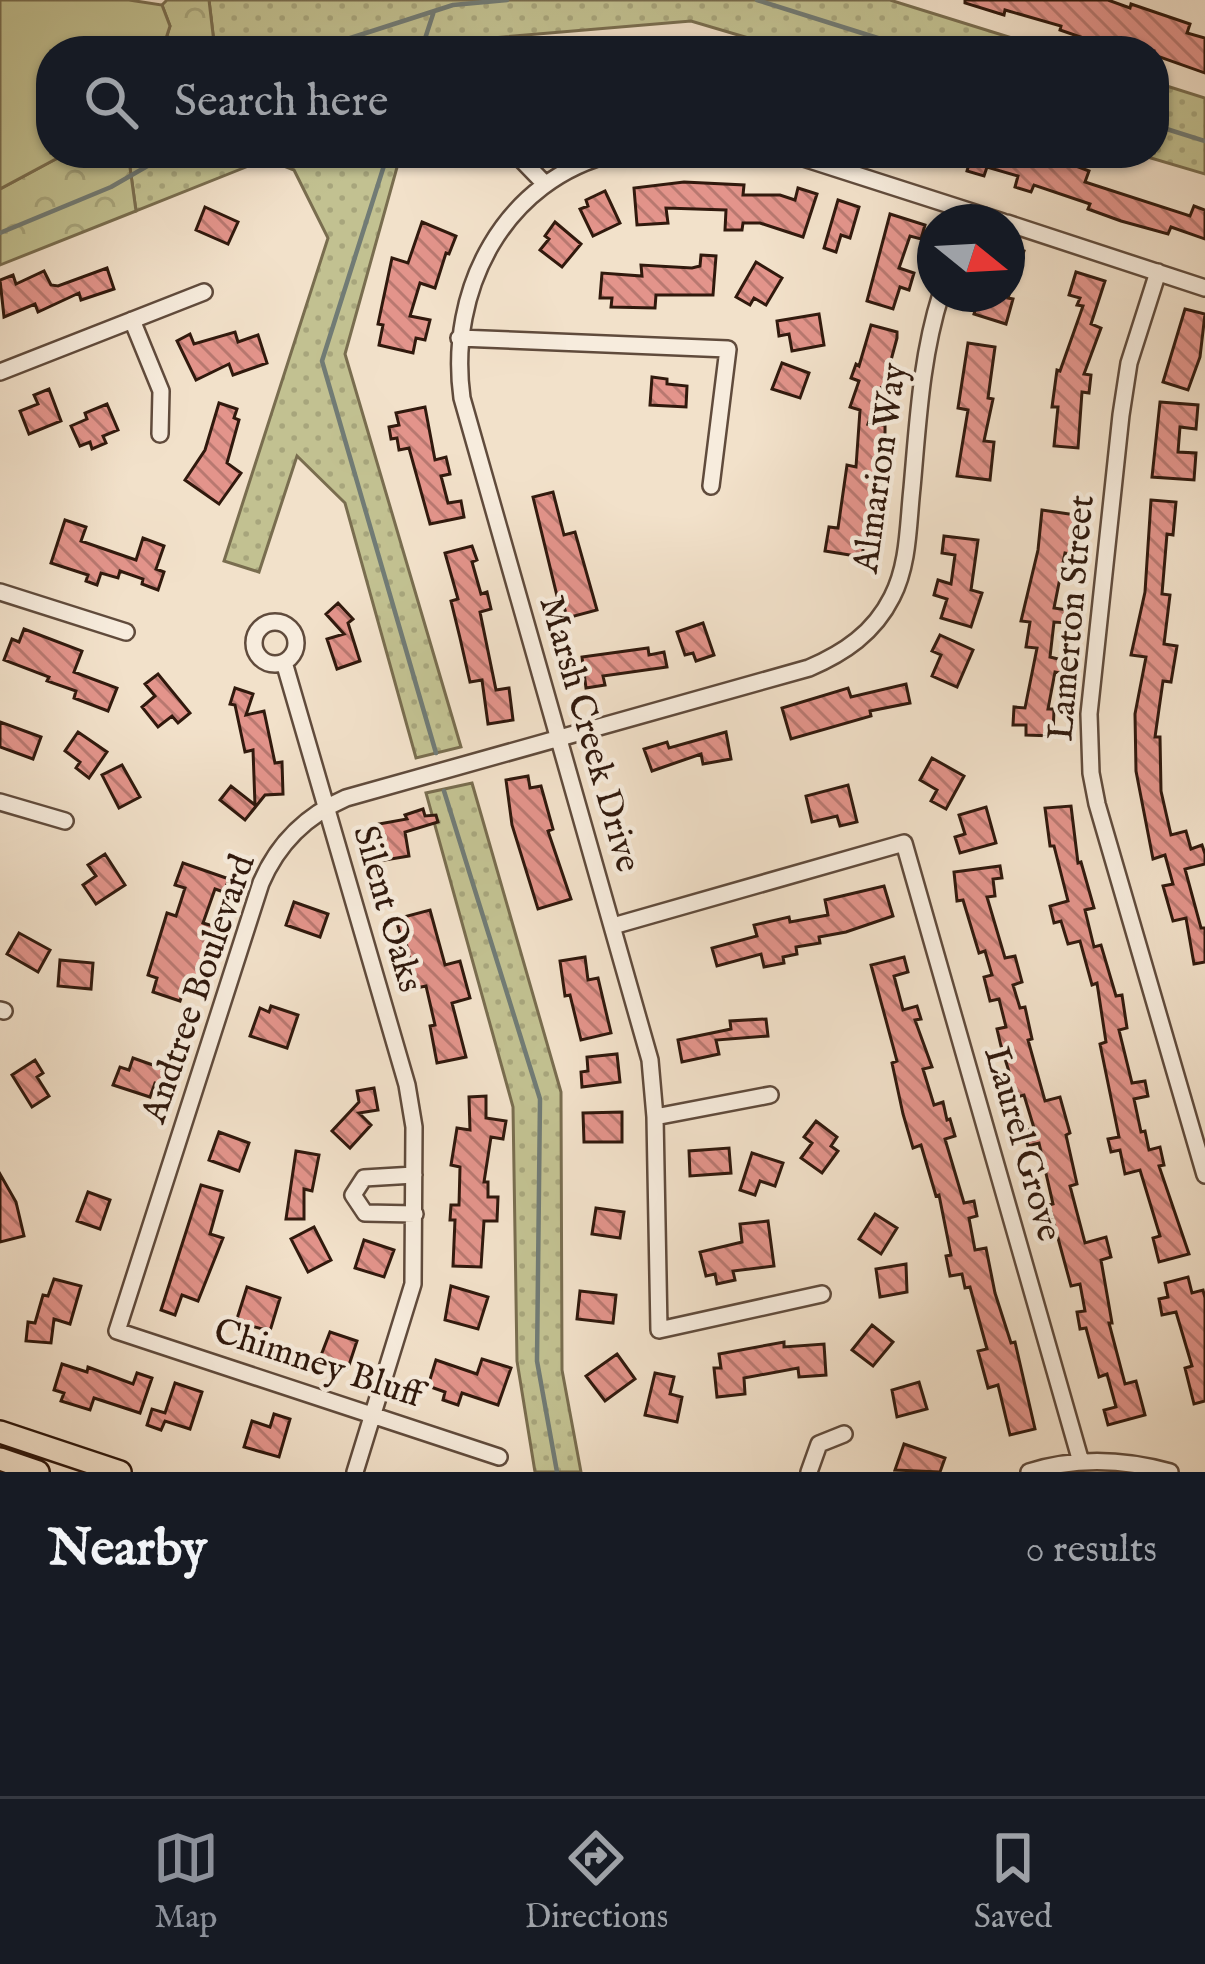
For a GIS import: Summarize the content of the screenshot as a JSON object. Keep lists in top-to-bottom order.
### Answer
{
  "streets": {
    "street": [
      "Almarion Way",
      "Lamerton Street",
      "Marsh Creek Drive",
      "Silent Oaks",
      "Andtree Boulevard",
      "Laurel Grove",
      "Chimney Bluff"
    ]
  },
  "crossings": [
    ["Almarion Way", "Andtree Boulevard"],
    ["Marsh Creek Drive", "Andtree Boulevard"],
    ["Marsh Creek Drive", "Laurel Grove"],
    ["Silent Oaks", "Andtree Boulevard"],
    ["Silent Oaks", "Chimney Bluff"],
    ["Andtree Boulevard", "Chimney Bluff"]
  ],
  "north": "right",
  "page": {
    "search": "Search here",
    "heading": ["Nearby", "0 results"],
    "nav": ["Map", "Directions", "Saved"]
  }
}
